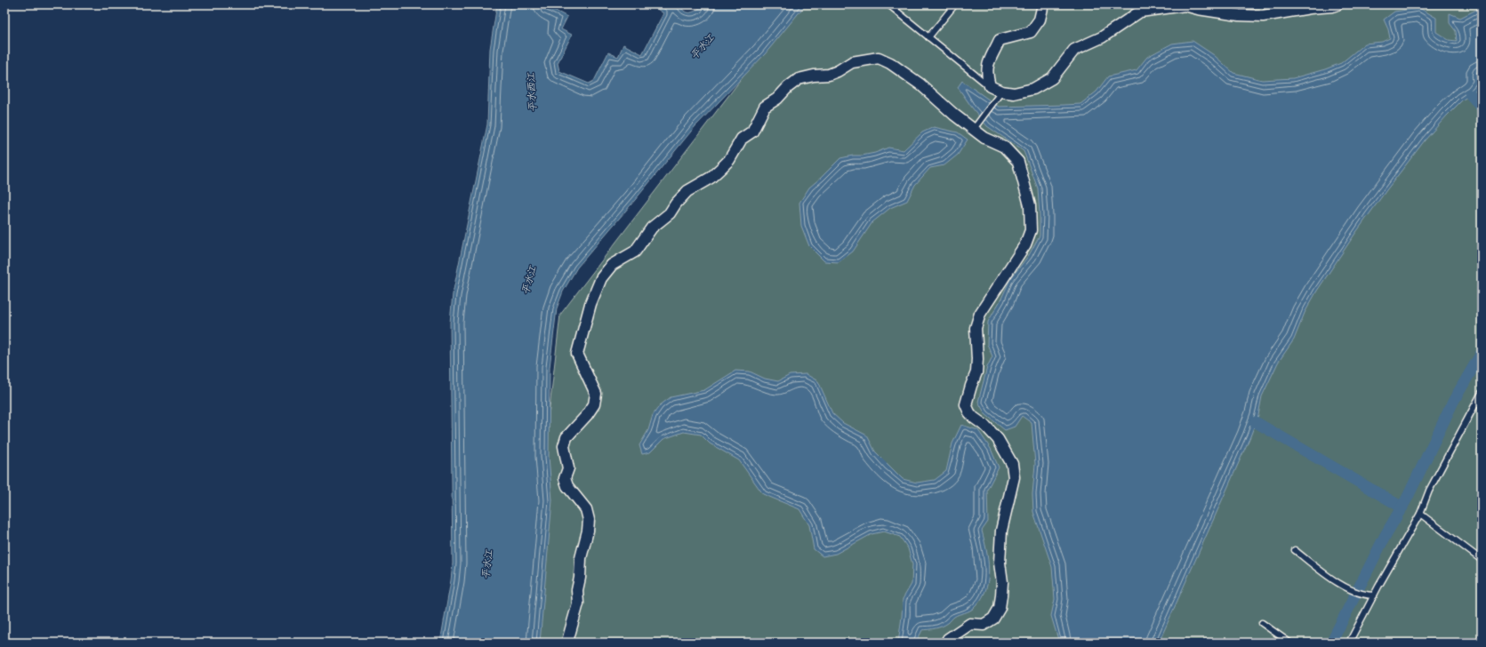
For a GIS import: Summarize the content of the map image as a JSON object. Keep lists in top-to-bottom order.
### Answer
{
  "water": ["平水江", "平水西江"]
}
